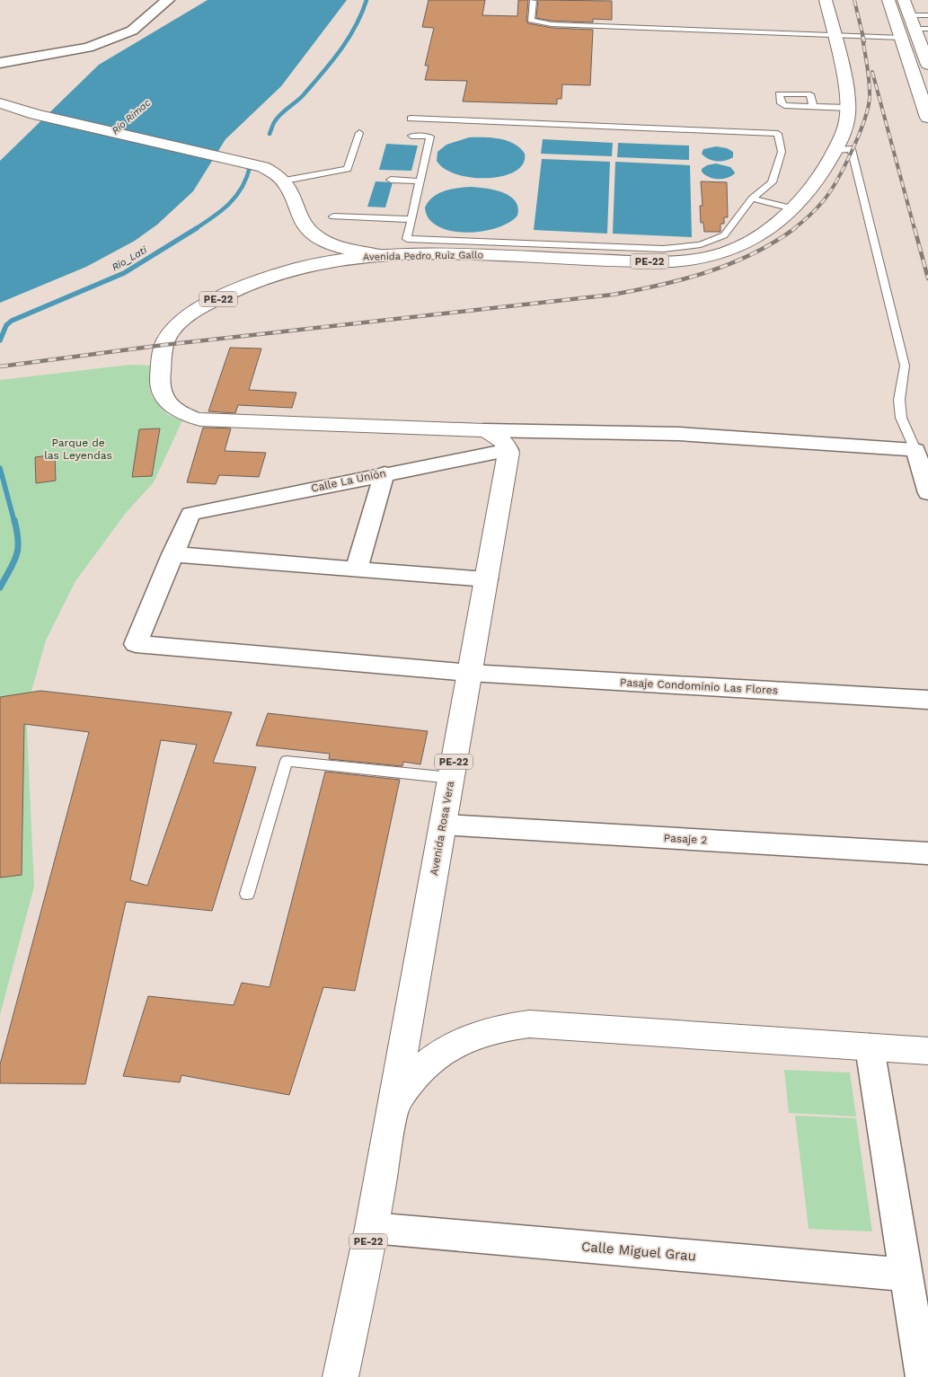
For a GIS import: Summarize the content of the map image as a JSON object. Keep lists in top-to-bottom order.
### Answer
{
  "streets": {
    "main road": ["Avenida Pedro Ruiz Gallo", "PE-22", "Avenida Rosa Vera"],
    "street": [
      "Calle La Unión",
      "Pasaje Condominio Las Flores",
      "Pasaje 2",
      "Calle Miguel Grau"
    ]
  },
  "crossings": [
    ["Avenida Pedro Ruiz Gallo", "PE-22"],
    ["PE-22", "Calle La Unión"],
    ["PE-22", "Avenida Rosa Vera"],
    ["PE-22", "Calle Miguel Grau"],
    ["Calle La Unión", "Avenida Rosa Vera"],
    ["Pasaje Condominio Las Flores", "Avenida Rosa Vera"],
    ["Avenida Rosa Vera", "Pasaje 2"]
  ],
  "water": ["Río Rímac", "Rio_Lati"],
  "parks": ["Parque de las Leyendas"]
}
